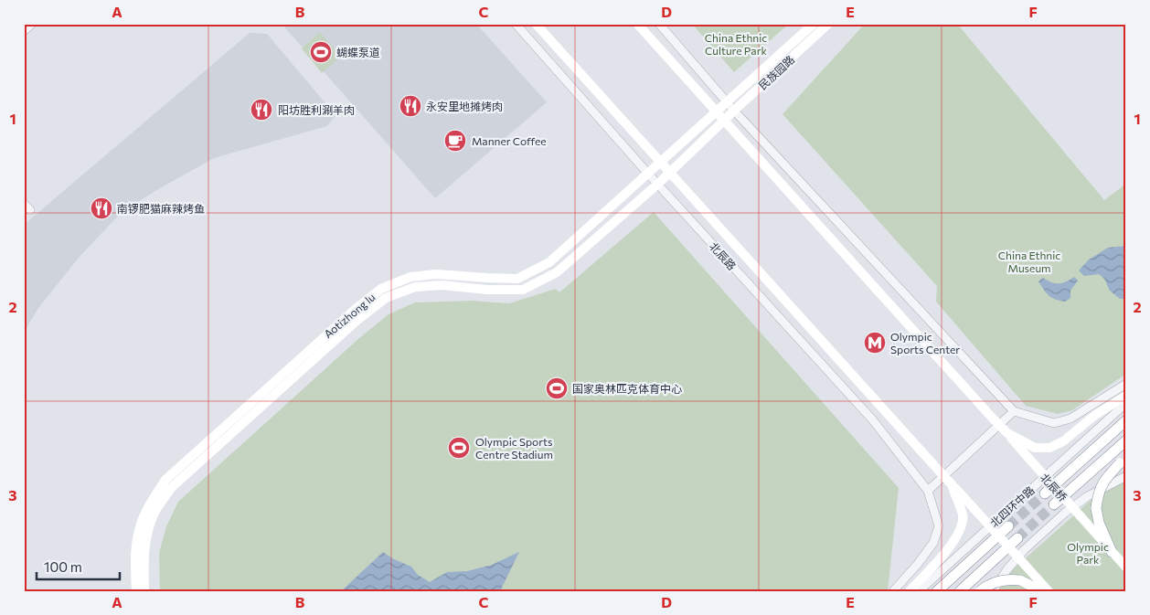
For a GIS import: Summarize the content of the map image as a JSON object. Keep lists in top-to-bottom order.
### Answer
{
  "streets": {
    "main road": [
      "民族园路",
      "北辰路",
      "Aotizhong lu",
      "北辰桥"
    ],
    "street": ["北四环中路"]
  },
  "crossings": [
    ["民族园路", "北辰路"],
    ["民族园路", "Aotizhong lu"],
    ["民族园路", "北辰桥"],
    ["北辰路", "Aotizhong lu"]
  ],
  "parks": ["China Ethnic Culture Park", "China Ethnic Museum", "Olympic Park"],
  "places": {
    "sports": ["蝴蝶泵道", "国家奥林匹克体育中心", "Olympic Sports Centre Stadium"],
    "restaurant": ["永安里地摊烤肉", "阳坊胜利涮羊肉", "南锣肥猫麻辣烤鱼"],
    "cafe": ["Manner Coffee"],
    "metro station": ["Olympic Sports Center"]
  },
  "scale_bar": "100 m",
  "grid": {
    "columns": [
      "A",
      "B",
      "C",
      "D",
      "E",
      "F"
    ],
    "rows": ["1", "2", "3"]
  }
}
